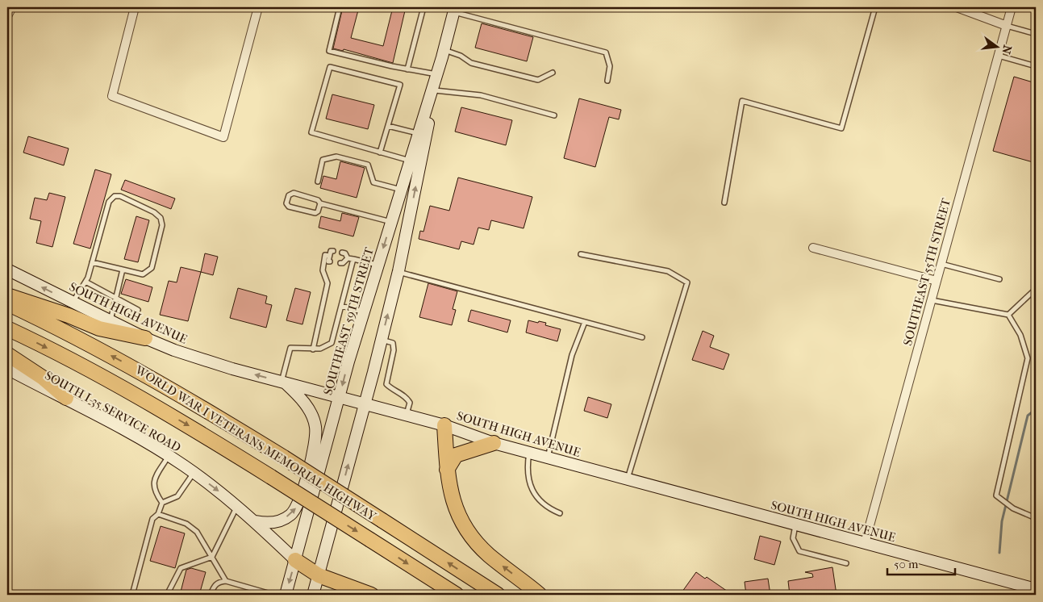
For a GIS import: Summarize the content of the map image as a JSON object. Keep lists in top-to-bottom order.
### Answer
{
  "streets": {
    "highway": ["WORLD WAR I VETERANS MEMORIAL HIGHWAY"],
    "main road": ["SOUTH HIGH AVENUE", "SOUTHEAST 59TH STREET", "SOUTH I-35 SERVICE ROAD"],
    "street": ["SOUTHEAST 55TH STREET"]
  },
  "crossings": [
    ["SOUTHEAST 55TH STREET", "SOUTH HIGH AVENUE"],
    ["SOUTH HIGH AVENUE", "SOUTHEAST 59TH STREET"],
    ["SOUTHEAST 59TH STREET", "SOUTH I-35 SERVICE ROAD"]
  ],
  "scale_bar": "50 m",
  "north": "right"
}
